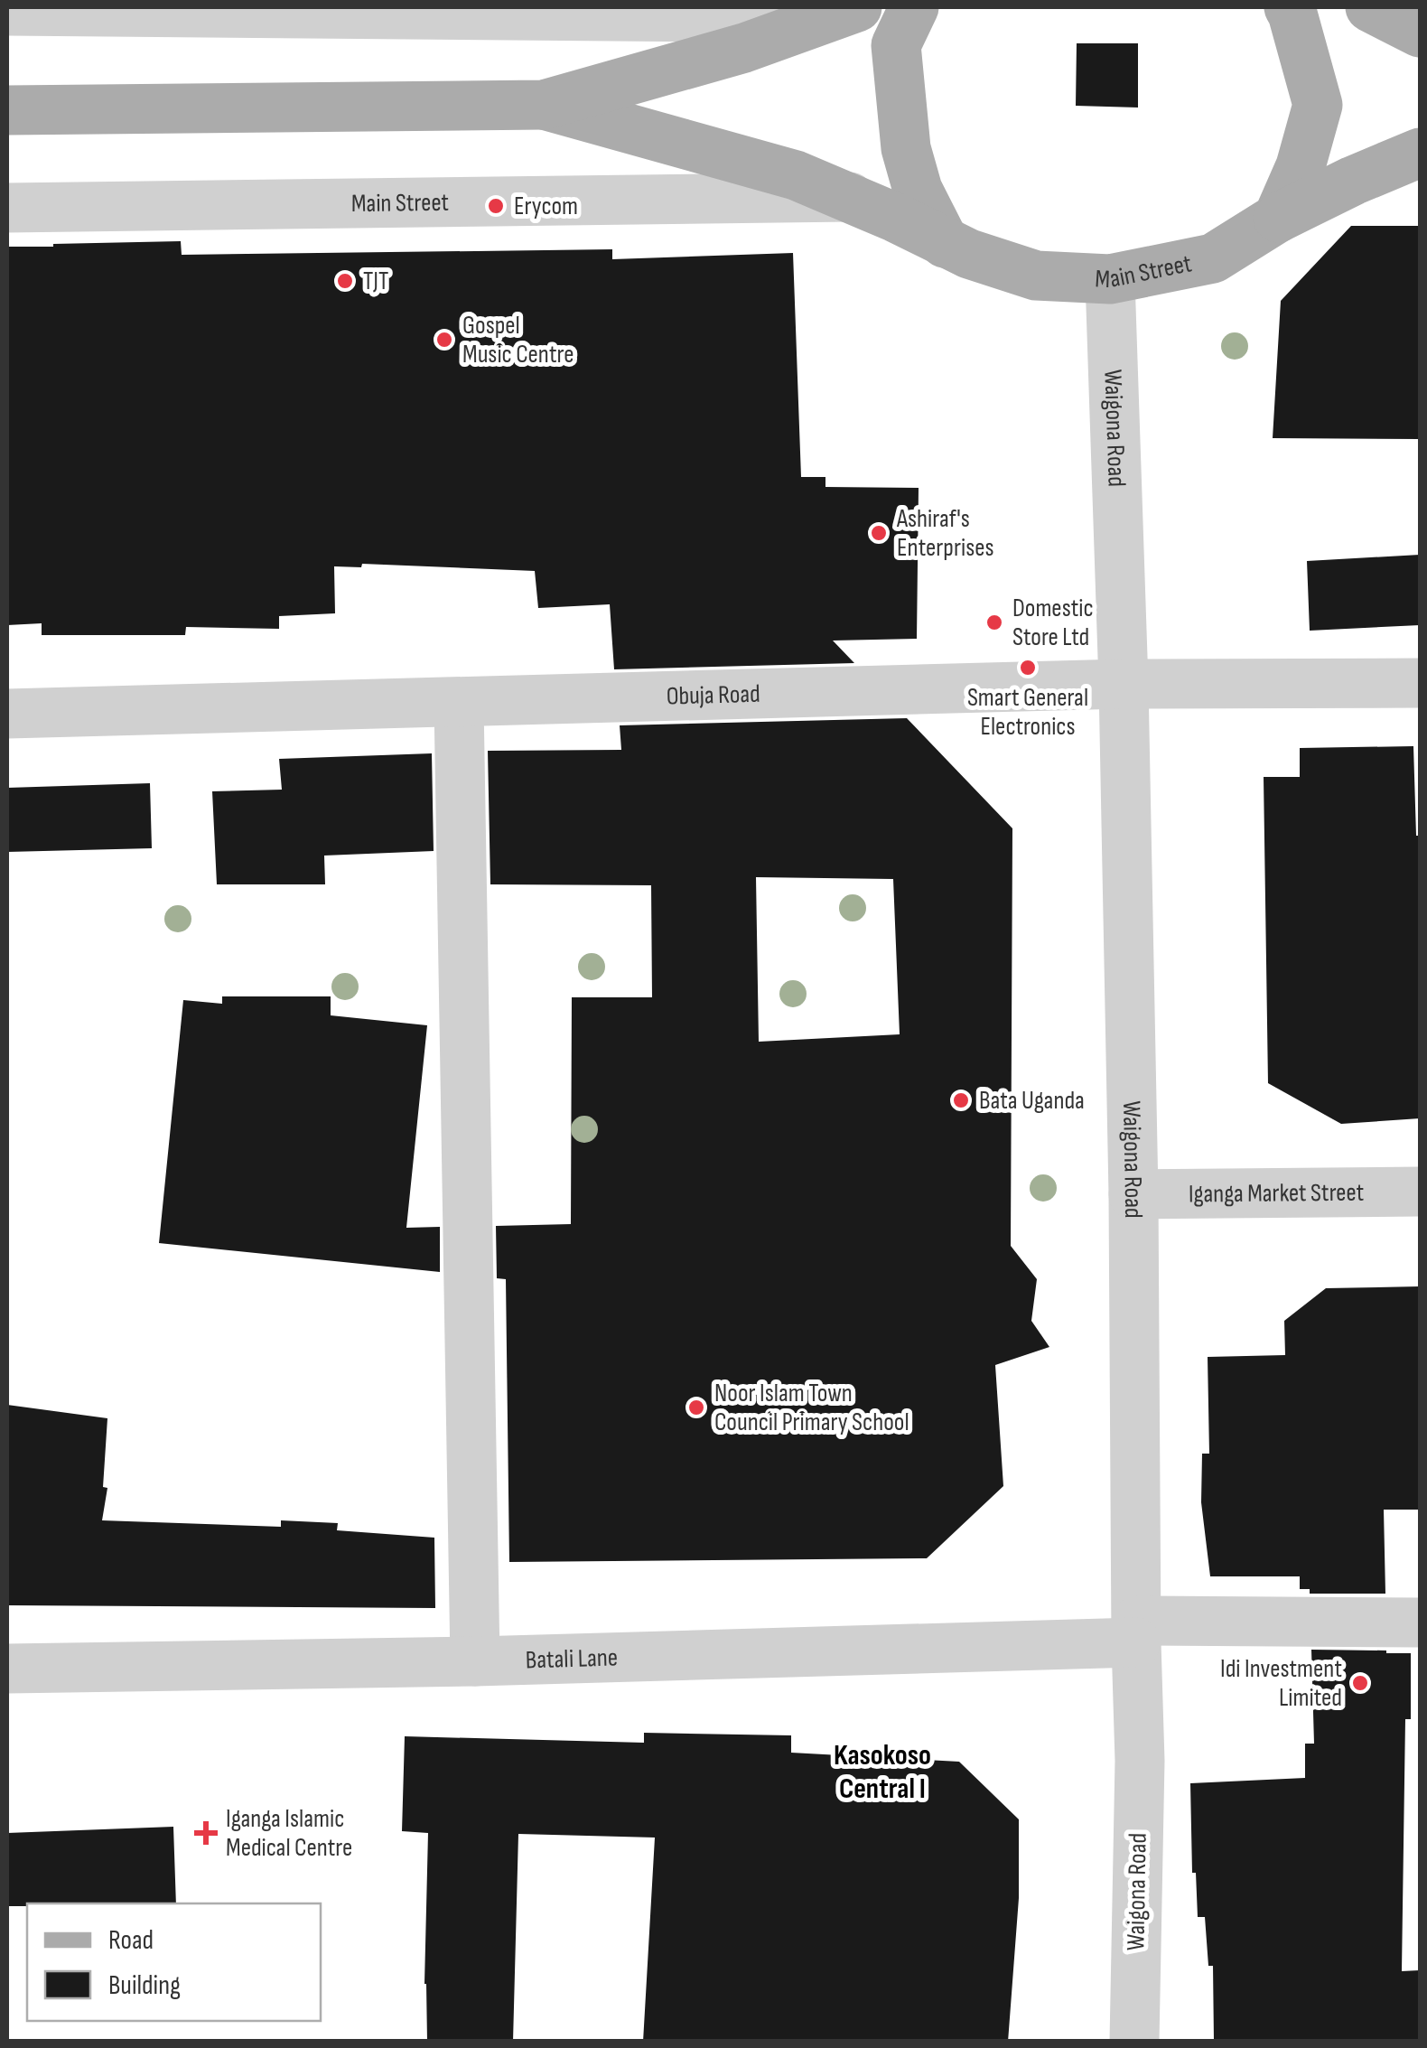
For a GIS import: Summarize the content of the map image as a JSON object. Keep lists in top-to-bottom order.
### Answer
{
  "streets": {
    "main road": ["Main Street"],
    "street": [
      "Waigona Road",
      "Obuja Road",
      "Iganga Market Street",
      "Batali Lane"
    ]
  },
  "crossings": [
    ["Main Street", "Waigona Road"],
    ["Waigona Road", "Obuja Road"],
    ["Waigona Road", "Iganga Market Street"],
    ["Waigona Road", "Batali Lane"]
  ],
  "districts": ["Kasokoso Central I"],
  "places": {
    "other": [
      "Erycom",
      "TJT",
      "Gospel Music Centre",
      "Ashiraf's Enterprises",
      "Domestic Store Ltd",
      "Smart General Electronics",
      "Bata Uganda",
      "Noor Islam Town Council Primary School",
      "Idi Investment Limited"
    ],
    "health": ["Iganga Islamic Medical Centre"]
  },
  "legend": ["Road", "Building"]
}
